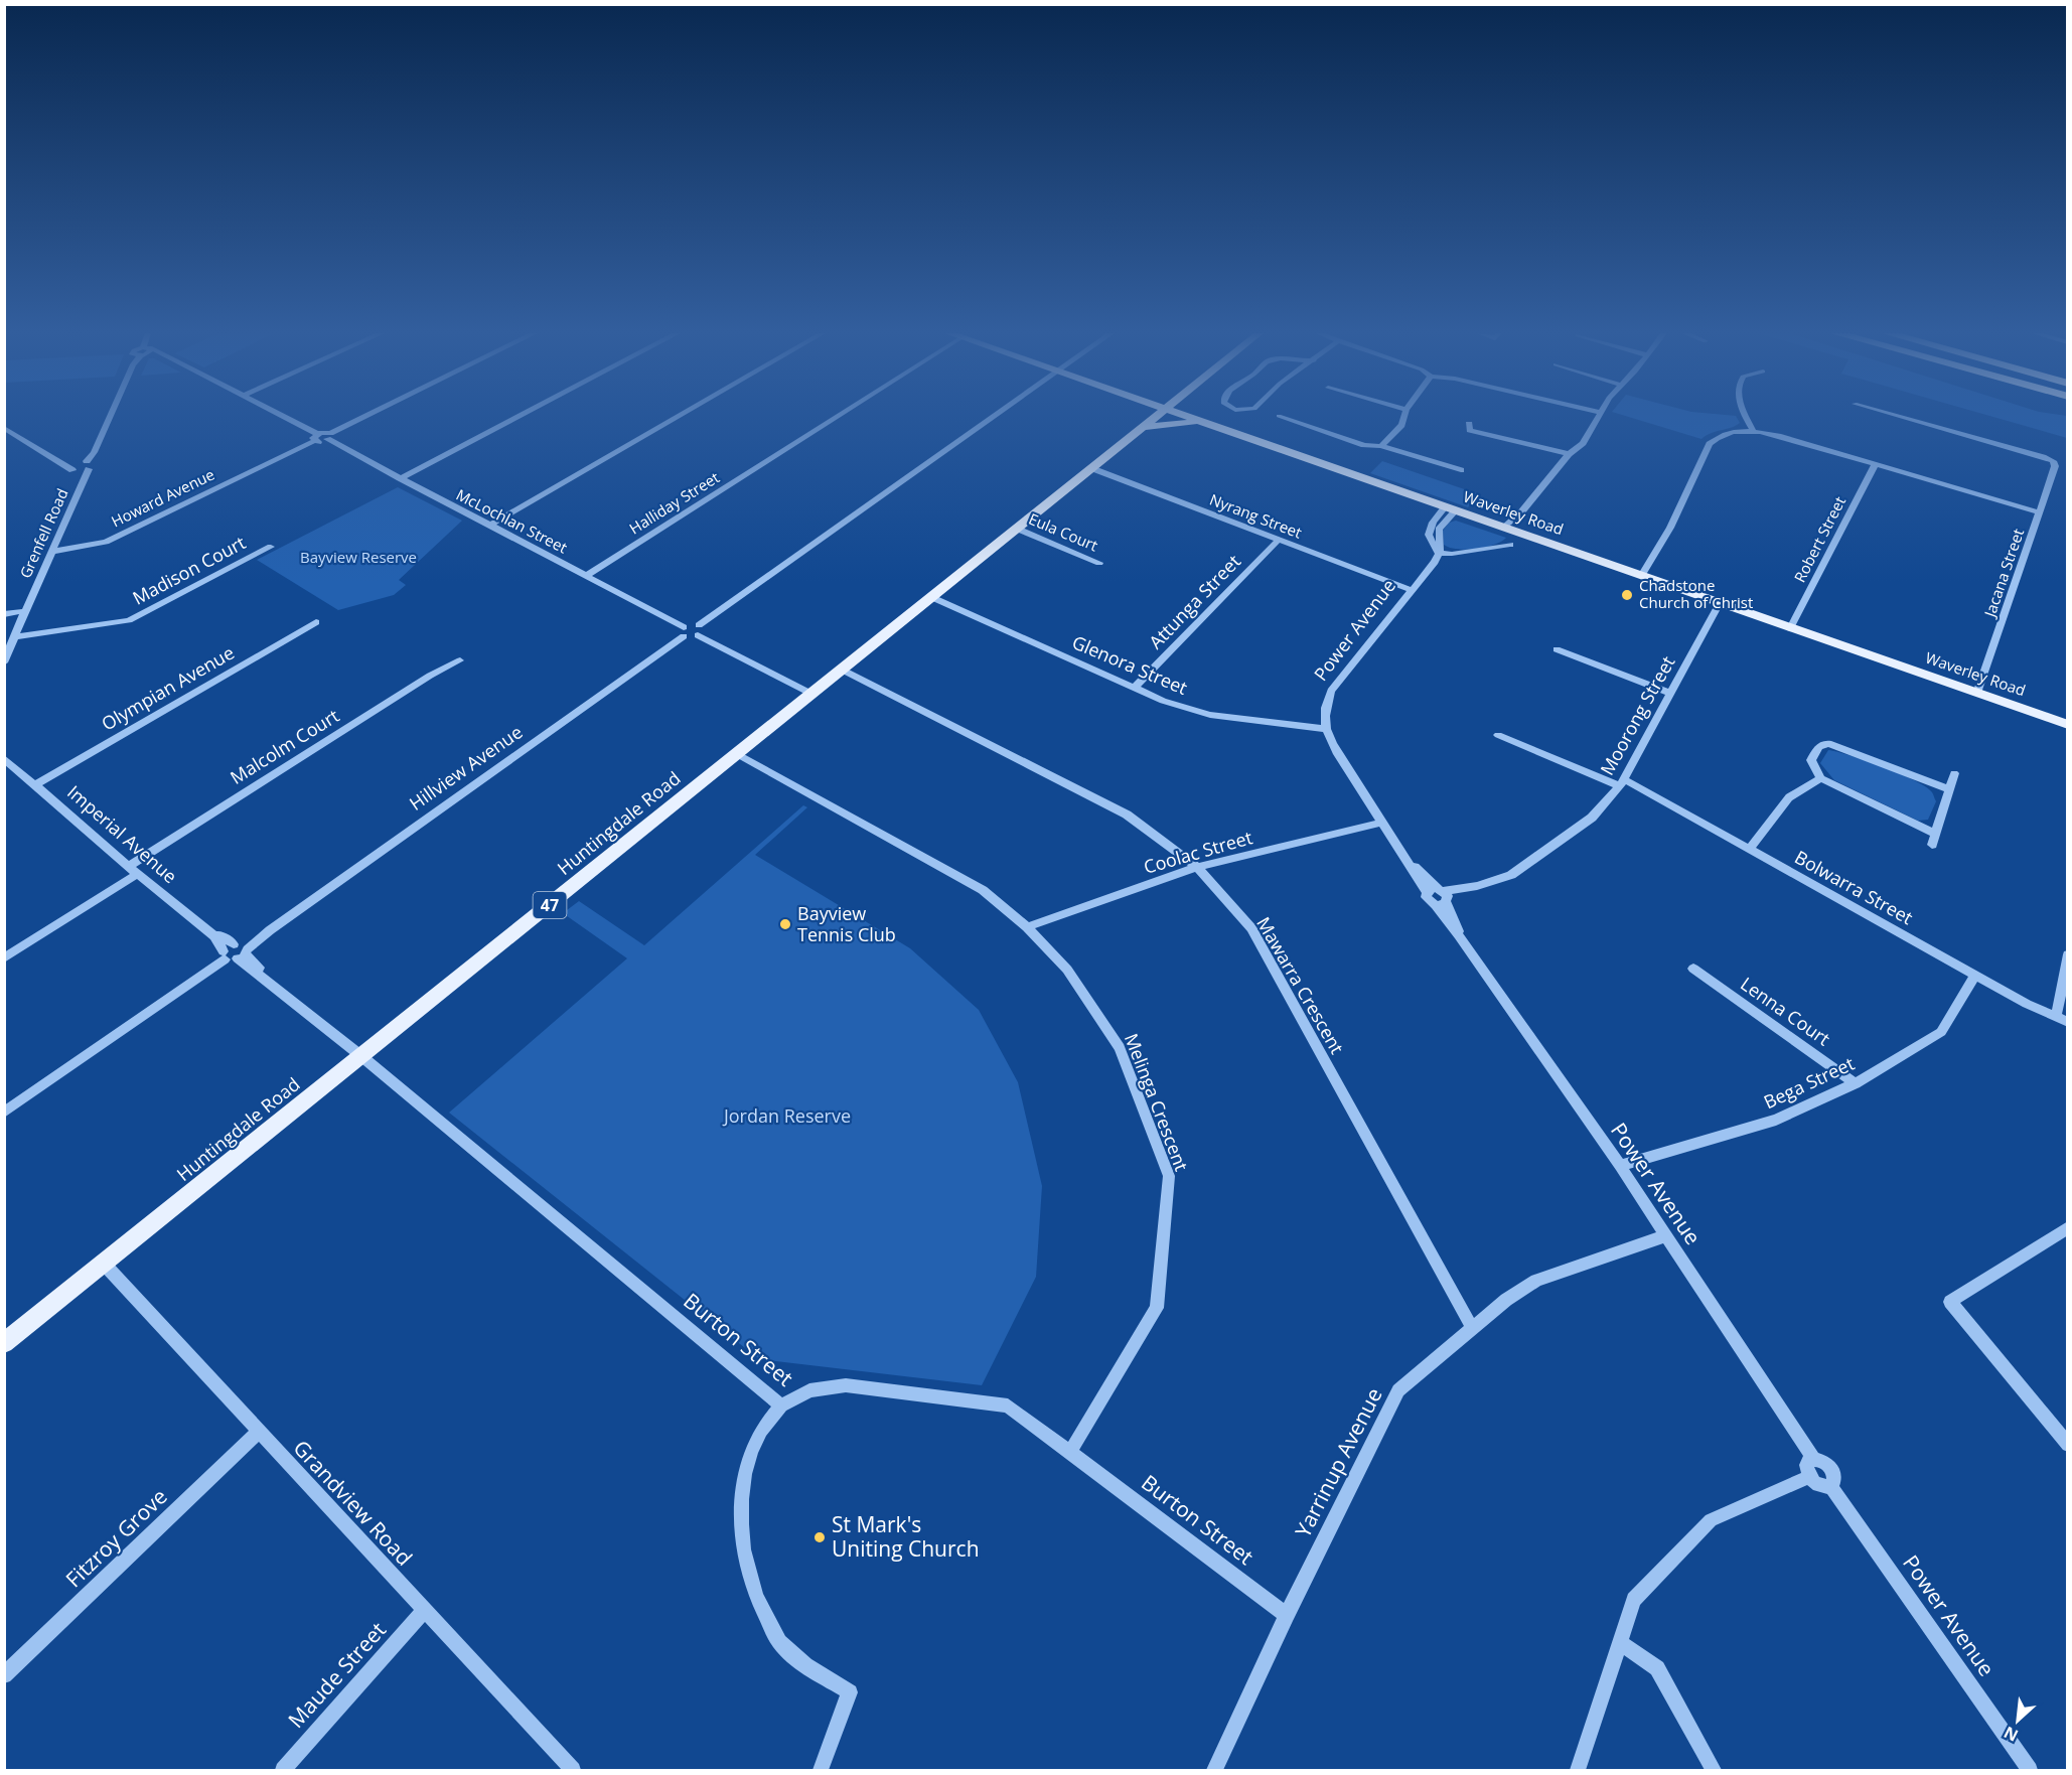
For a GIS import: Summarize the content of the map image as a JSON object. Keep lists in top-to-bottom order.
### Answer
{
  "streets": {
    "main road": ["Waverley Road", "Huntingdale Road", "47"],
    "street": [
      "Howard Avenue",
      "Halliday Street",
      "Nyrang Street",
      "McLochlan Street",
      "Eula Court",
      "Grenfell Road",
      "Robert Street",
      "Madison Court",
      "Jacana Street",
      "Attunga Street",
      "Power Avenue",
      "Glenora Street",
      "Olympian Avenue",
      "Moorong Street",
      "Malcolm Court",
      "Hillview Avenue",
      "Imperial Avenue",
      "Coolac Street",
      "Bolwarra Street",
      "Mawarra Crescent",
      "Lenna Court",
      "Bega Street",
      "Melinga Crescent",
      "Burton Street",
      "Yarrinup Avenue",
      "Grandview Road",
      "Fitzroy Grove",
      "Maude Street"
    ]
  },
  "crossings": [
    ["Howard Avenue", "McLochlan Street"],
    ["Howard Avenue", "Grenfell Road"],
    ["Halliday Street", "McLochlan Street"],
    ["Waverley Road", "Robert Street"],
    ["Waverley Road", "Jacana Street"],
    ["Waverley Road", "Power Avenue"],
    ["Waverley Road", "Moorong Street"],
    ["Nyrang Street", "Attunga Street"],
    ["Nyrang Street", "Power Avenue"],
    ["Nyrang Street", "Huntingdale Road"],
    ["McLochlan Street", "Hillview Avenue"],
    ["Eula Court", "Huntingdale Road"],
    ["Grenfell Road", "Madison Court"],
    ["Attunga Street", "Glenora Street"],
    ["Power Avenue", "Glenora Street"],
    ["Power Avenue", "Moorong Street"],
    ["Power Avenue", "Coolac Street"],
    ["Power Avenue", "Bega Street"],
    ["Power Avenue", "Yarrinup Avenue"],
    ["Glenora Street", "Huntingdale Road"],
    ["Olympian Avenue", "Imperial Avenue"],
    ["Moorong Street", "Bolwarra Street"],
    ["Malcolm Court", "Imperial Avenue"],
    ["Hillview Avenue", "Imperial Avenue"],
    ["Huntingdale Road", "Imperial Avenue"],
    ["Huntingdale Road", "Mawarra Crescent"],
    ["Huntingdale Road", "Melinga Crescent"],
    ["Huntingdale Road", "Burton Street"],
    ["Huntingdale Road", "Grandview Road"],
    ["Imperial Avenue", "Burton Street"],
    ["Coolac Street", "Mawarra Crescent"],
    ["Coolac Street", "Melinga Crescent"],
    ["Bolwarra Street", "Bega Street"],
    ["Mawarra Crescent", "Yarrinup Avenue"],
    ["Lenna Court", "Bega Street"],
    ["Melinga Crescent", "Burton Street"],
    ["Burton Street", "Yarrinup Avenue"],
    ["Grandview Road", "Fitzroy Grove"],
    ["Grandview Road", "Maude Street"]
  ],
  "parks": ["Bayview Reserve", "Jordan Reserve"],
  "places": ["Chadstone Church of Christ", "Bayview Tennis Club", "St Mark's Uniting Church"],
  "north": "bottom left"
}
